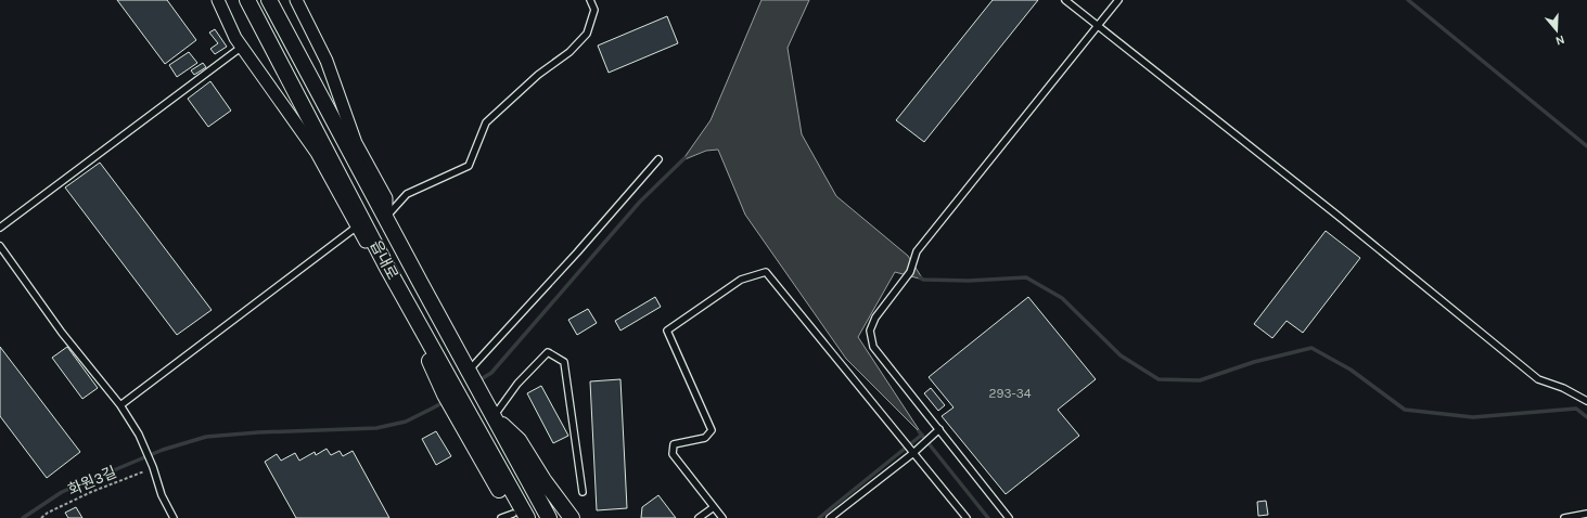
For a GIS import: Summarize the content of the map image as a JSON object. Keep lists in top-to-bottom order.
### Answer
{
  "streets": {
    "street": ["읍내로"],
    "path": ["화원3길"]
  },
  "house_numbers": ["293-34"],
  "north": "bottom"
}
